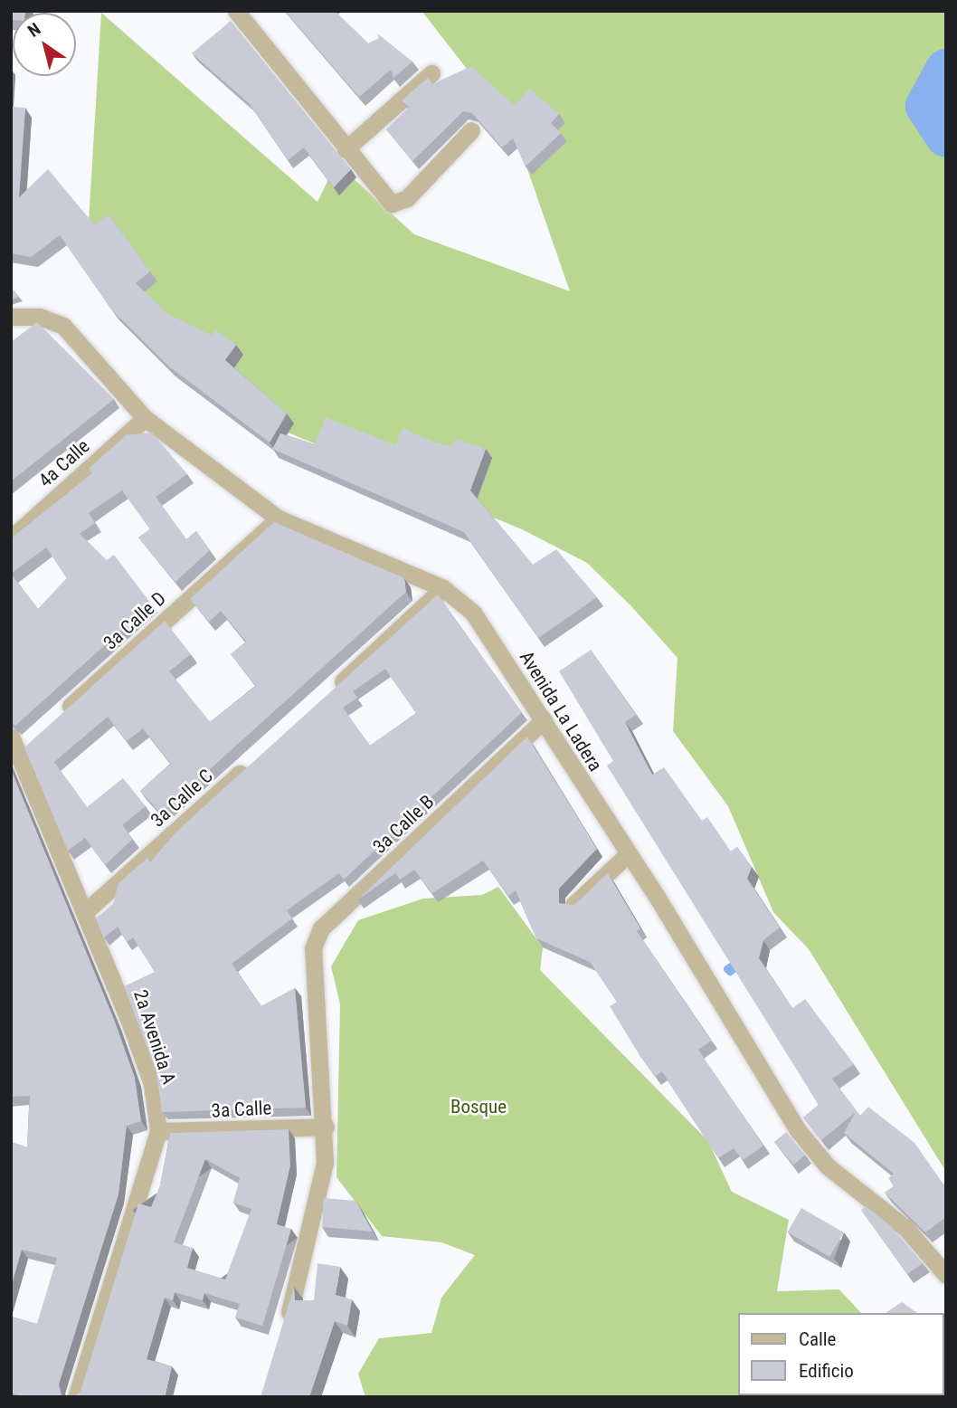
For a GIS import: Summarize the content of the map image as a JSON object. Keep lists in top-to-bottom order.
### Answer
{
  "streets": {
    "street": [
      "4a Calle",
      "3a Calle D",
      "Avenida La Ladera",
      "3a Calle C",
      "3a Calle B",
      "2a Avenida A",
      "3a Calle"
    ]
  },
  "crossings": [
    ["4a Calle", "Avenida La Ladera"],
    ["3a Calle D", "Avenida La Ladera"],
    ["Avenida La Ladera", "3a Calle B"],
    ["3a Calle C", "2a Avenida A"],
    ["3a Calle B", "3a Calle"],
    ["2a Avenida A", "3a Calle"]
  ],
  "parks": ["Bosque"],
  "legend": ["Calle", "Edificio"],
  "north": "top left"
}
